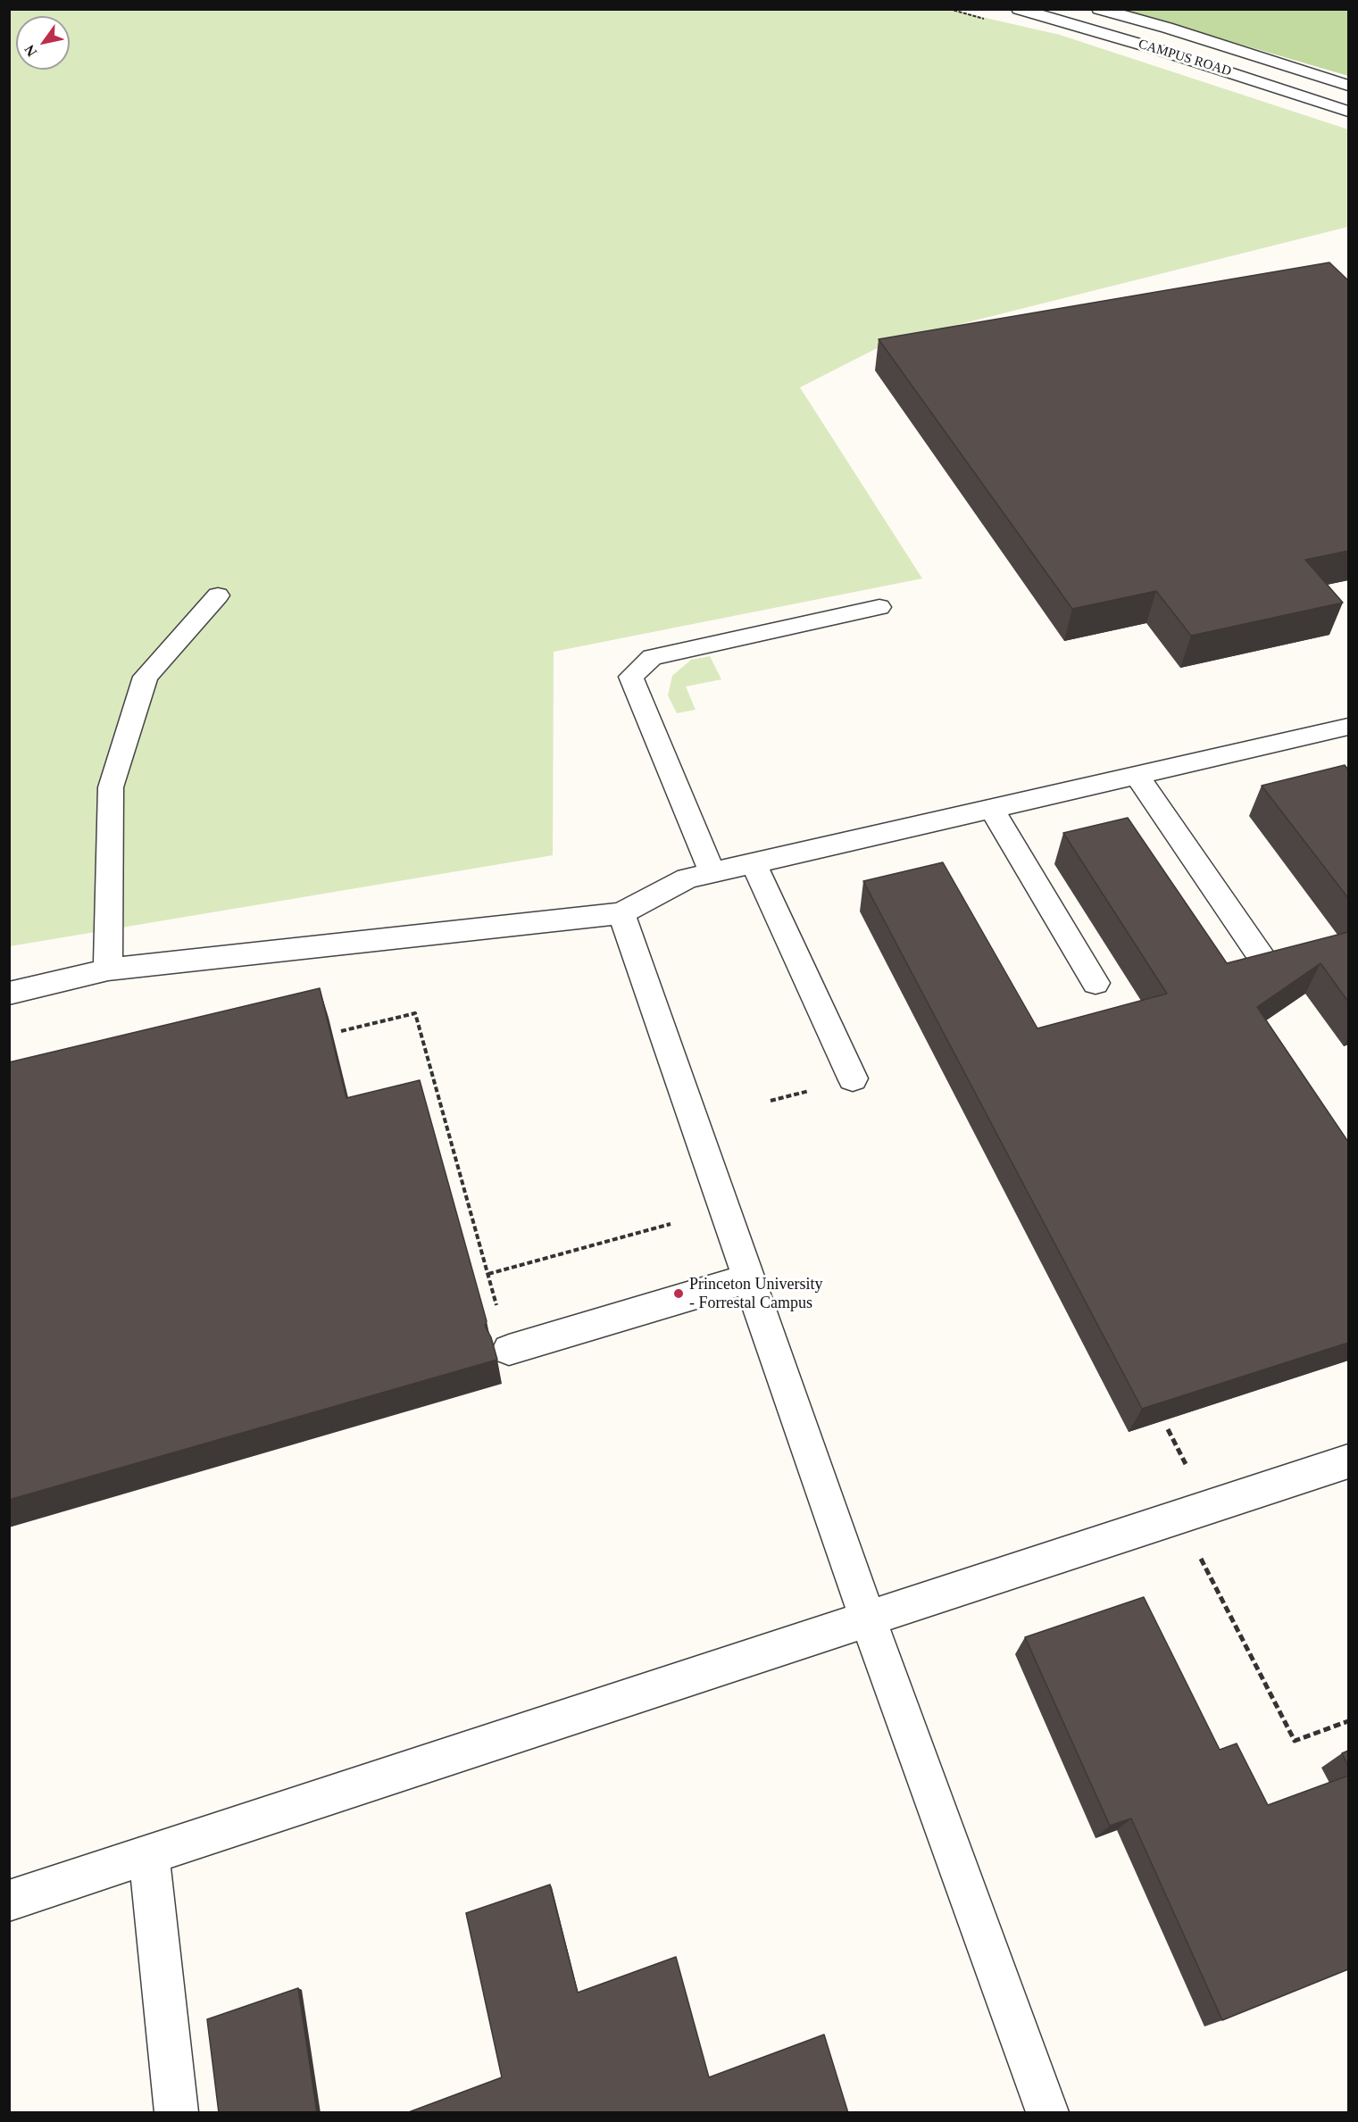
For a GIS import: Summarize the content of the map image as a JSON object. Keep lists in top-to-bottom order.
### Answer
{
  "streets": {
    "street": ["CAMPUS ROAD"]
  },
  "places": ["Princeton University - Forrestal Campus"],
  "north": "bottom left"
}
